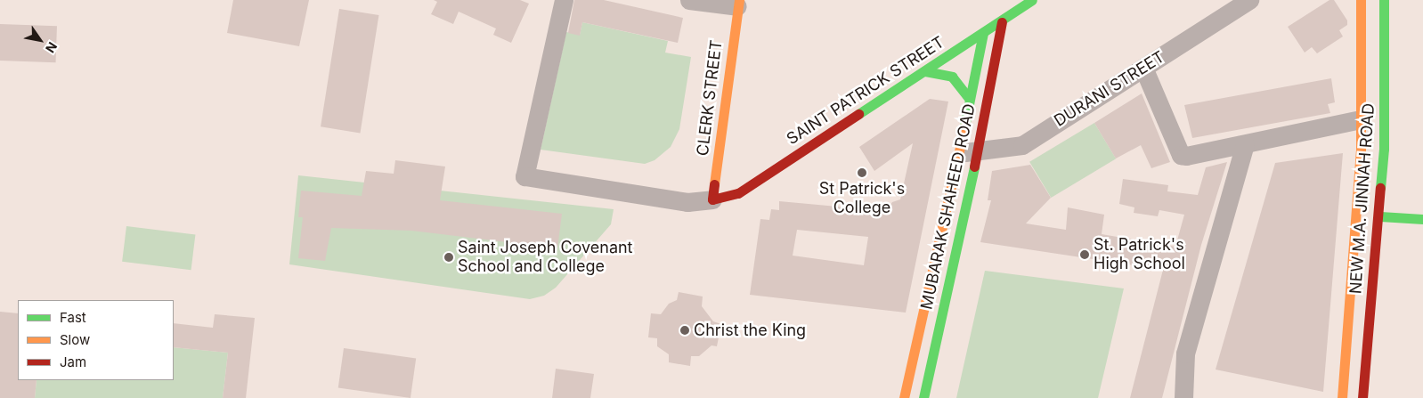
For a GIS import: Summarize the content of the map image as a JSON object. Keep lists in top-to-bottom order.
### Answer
{
  "streets": {
    "street": [
      "DURANI STREET",
      "SAINT PATRICK STREET",
      "CLERK STREET",
      "NEW M.A. JINNAH ROAD",
      "MUBARAK SHAHEED ROAD"
    ]
  },
  "crossings": [
    ["DURANI STREET", "MUBARAK SHAHEED ROAD"],
    ["SAINT PATRICK STREET", "CLERK STREET"],
    ["SAINT PATRICK STREET", "MUBARAK SHAHEED ROAD"]
  ],
  "places": [
    "St Patrick's College",
    "St. Patrick's High School",
    "Saint Joseph Covenant School and College",
    "Christ the King"
  ],
  "legend": ["Fast", "Slow", "Jam"],
  "north": "bottom right"
}
